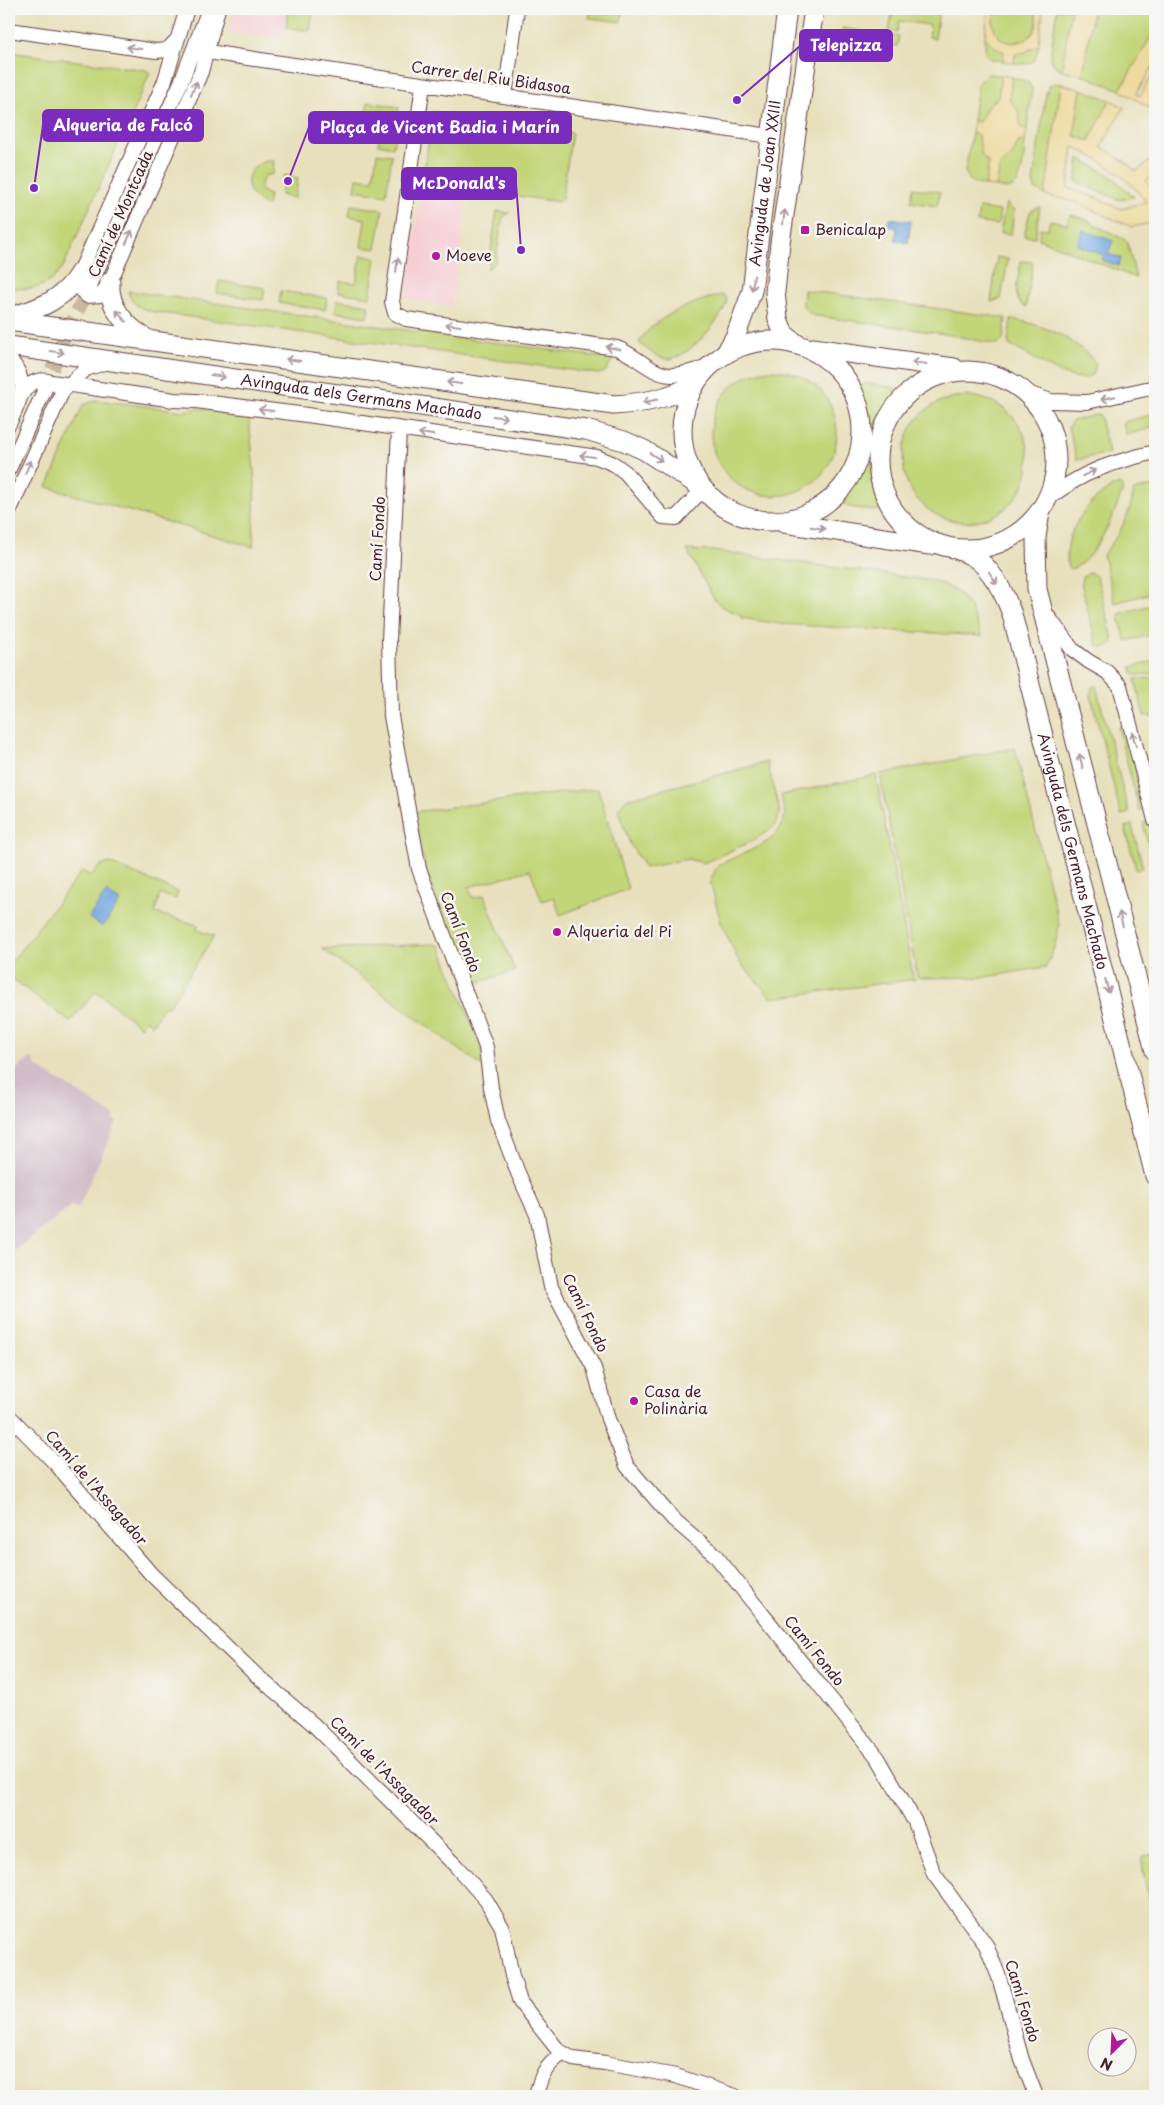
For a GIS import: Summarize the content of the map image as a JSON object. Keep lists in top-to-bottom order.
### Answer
{
  "streets": {
    "main road": ["Avinguda de Joan XXIII", "Avinguda dels Germans Machado"],
    "street": [
      "Carrer del Riu Bidasoa",
      "Camí de Montcada",
      "Camí Fondo",
      "Camí de l'Assagador"
    ]
  },
  "crossings": [
    ["Carrer del Riu Bidasoa", "Avinguda de Joan XXIII"],
    ["Carrer del Riu Bidasoa", "Camí de Montcada"]
  ],
  "places": {
    "other": [
      "Telepizza",
      "Plaça de Vicent Badia i Marín",
      "Alqueria de Falcó",
      "McDonald's",
      "Moeve",
      "Alqueria del Pi",
      "Casa de Polinària"
    ],
    "transit": ["Benicalap"]
  },
  "north": "bottom left"
}
